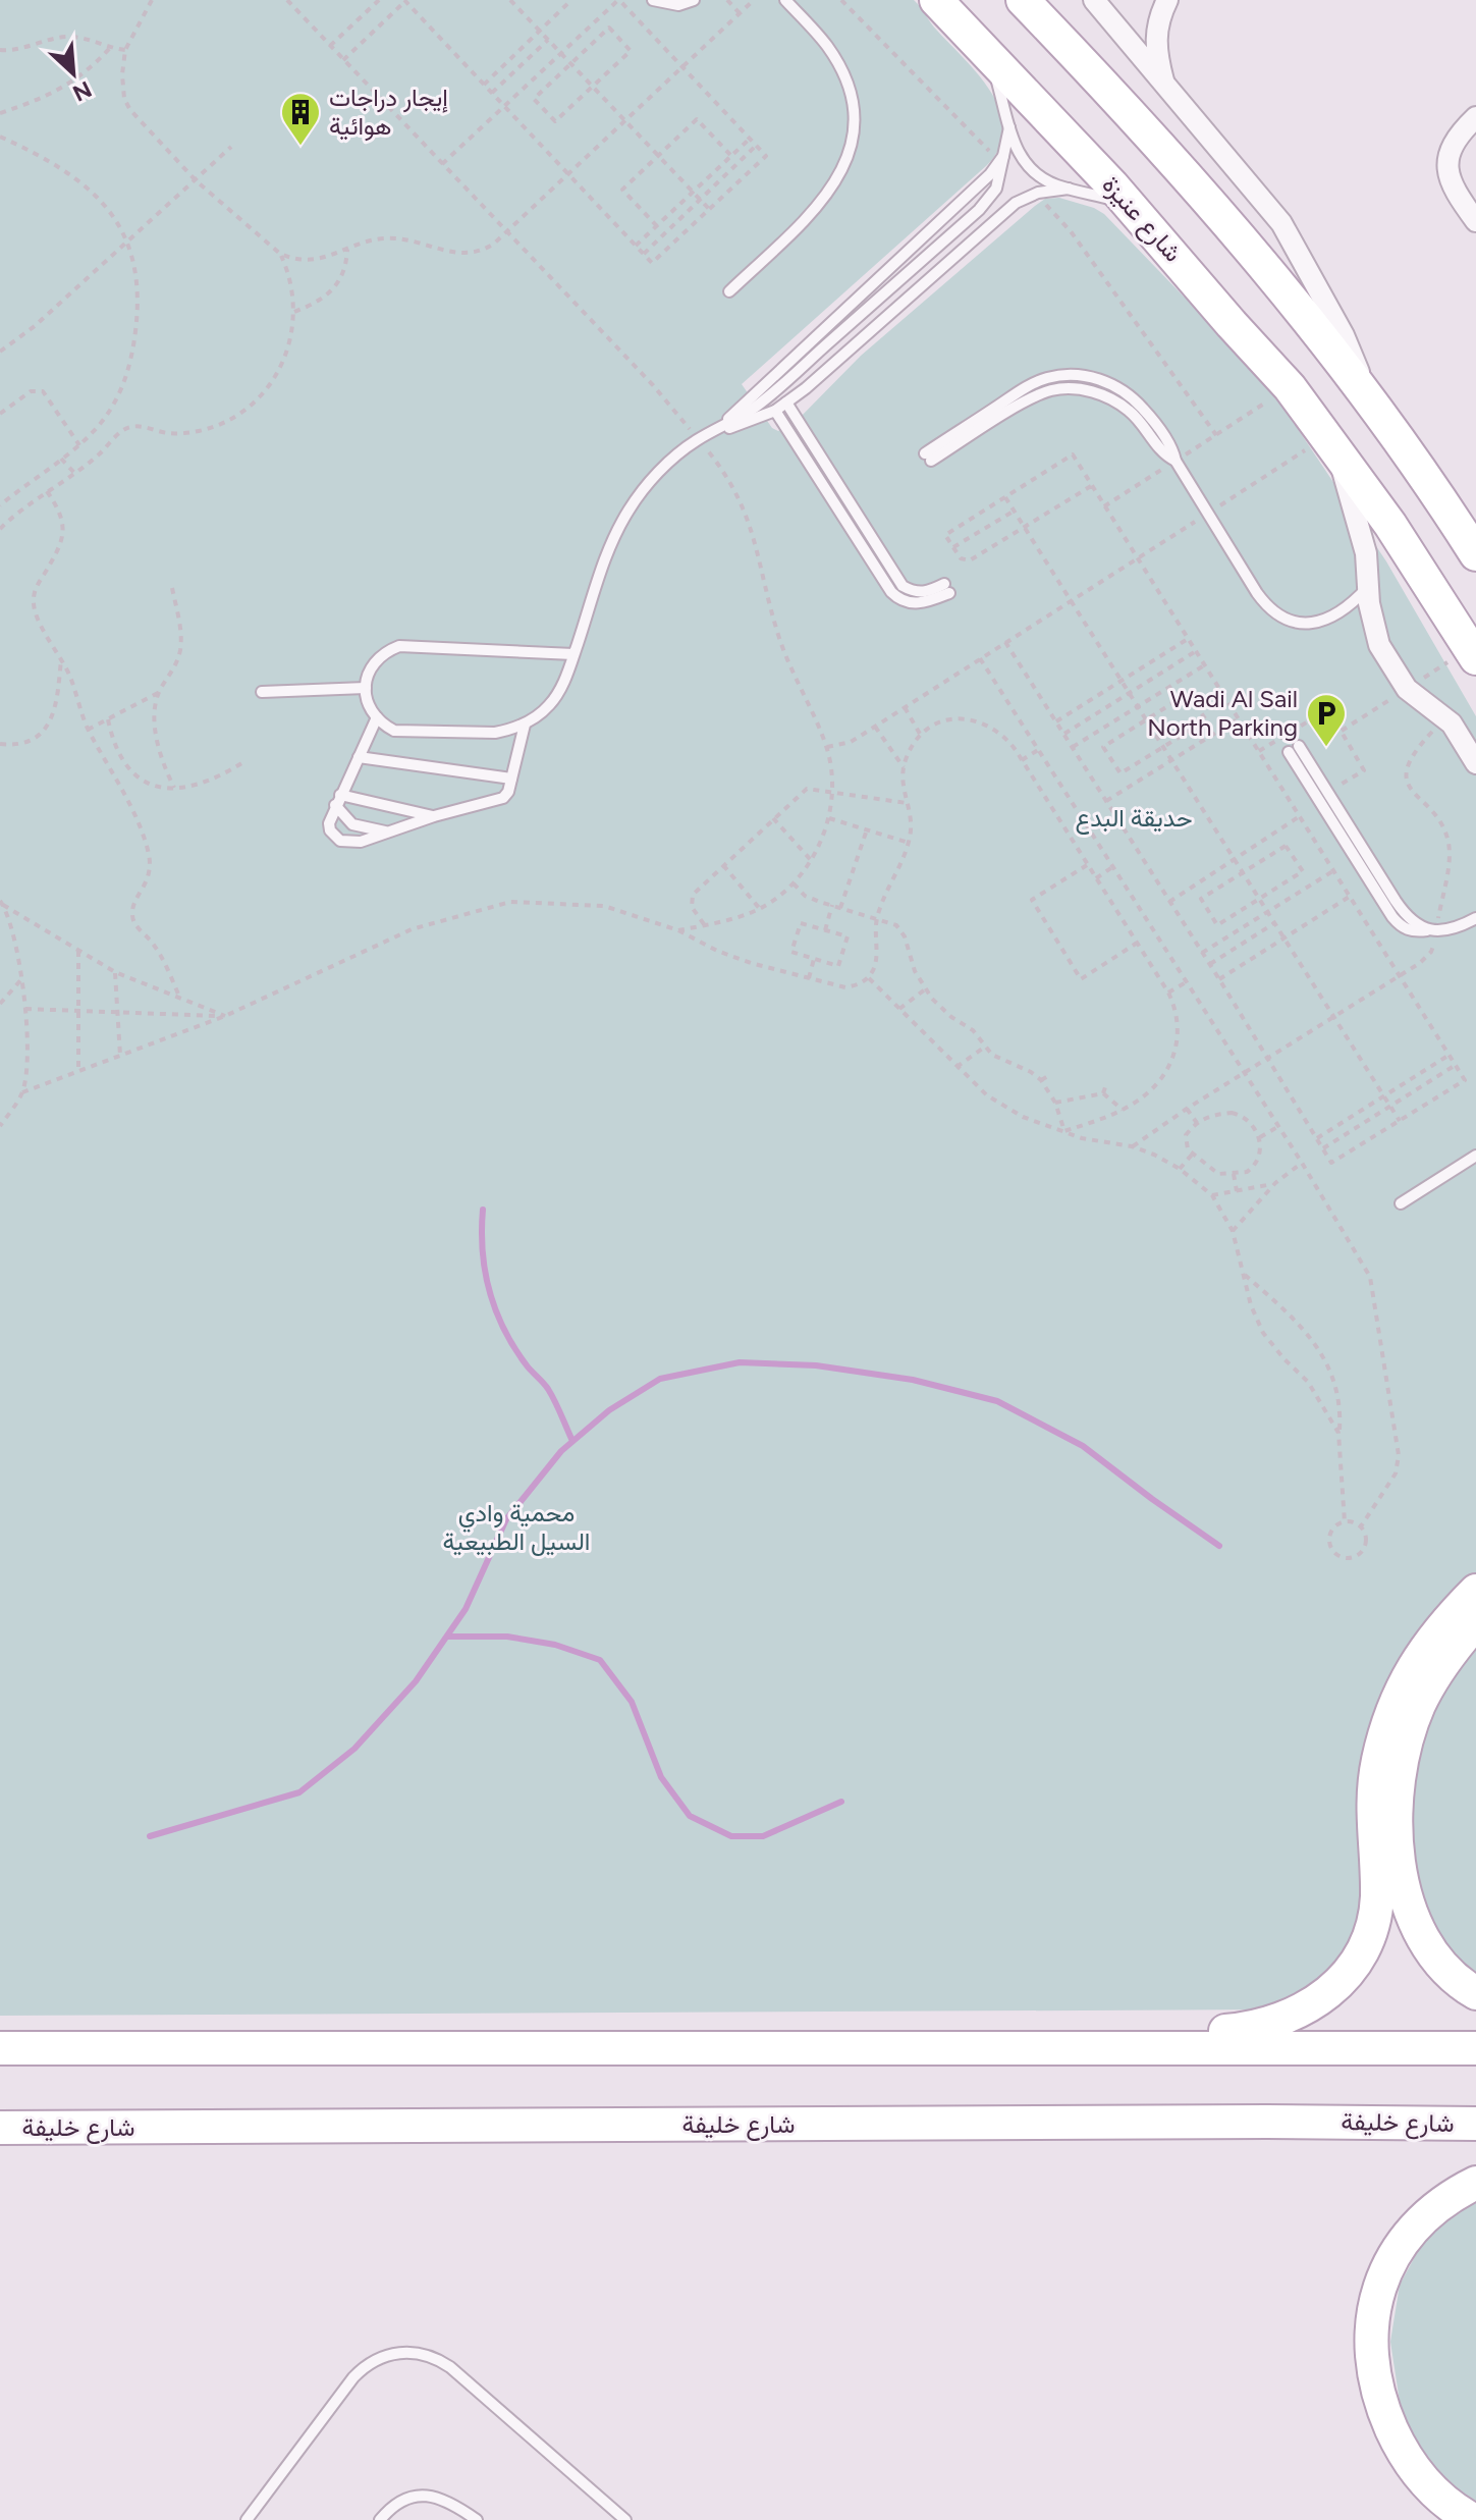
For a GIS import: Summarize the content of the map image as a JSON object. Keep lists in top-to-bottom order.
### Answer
{
  "streets": {
    "main road": ["شارع عنيزة", "شارع خليفة"]
  },
  "parks": ["حديقة البدع", "محمية وادي السيل الطبيعية"],
  "places": {
    "building": ["إيجار دراجات هوائية"],
    "parking": ["Wadi Al Sail North Parking"]
  },
  "north": "bottom right"
}
